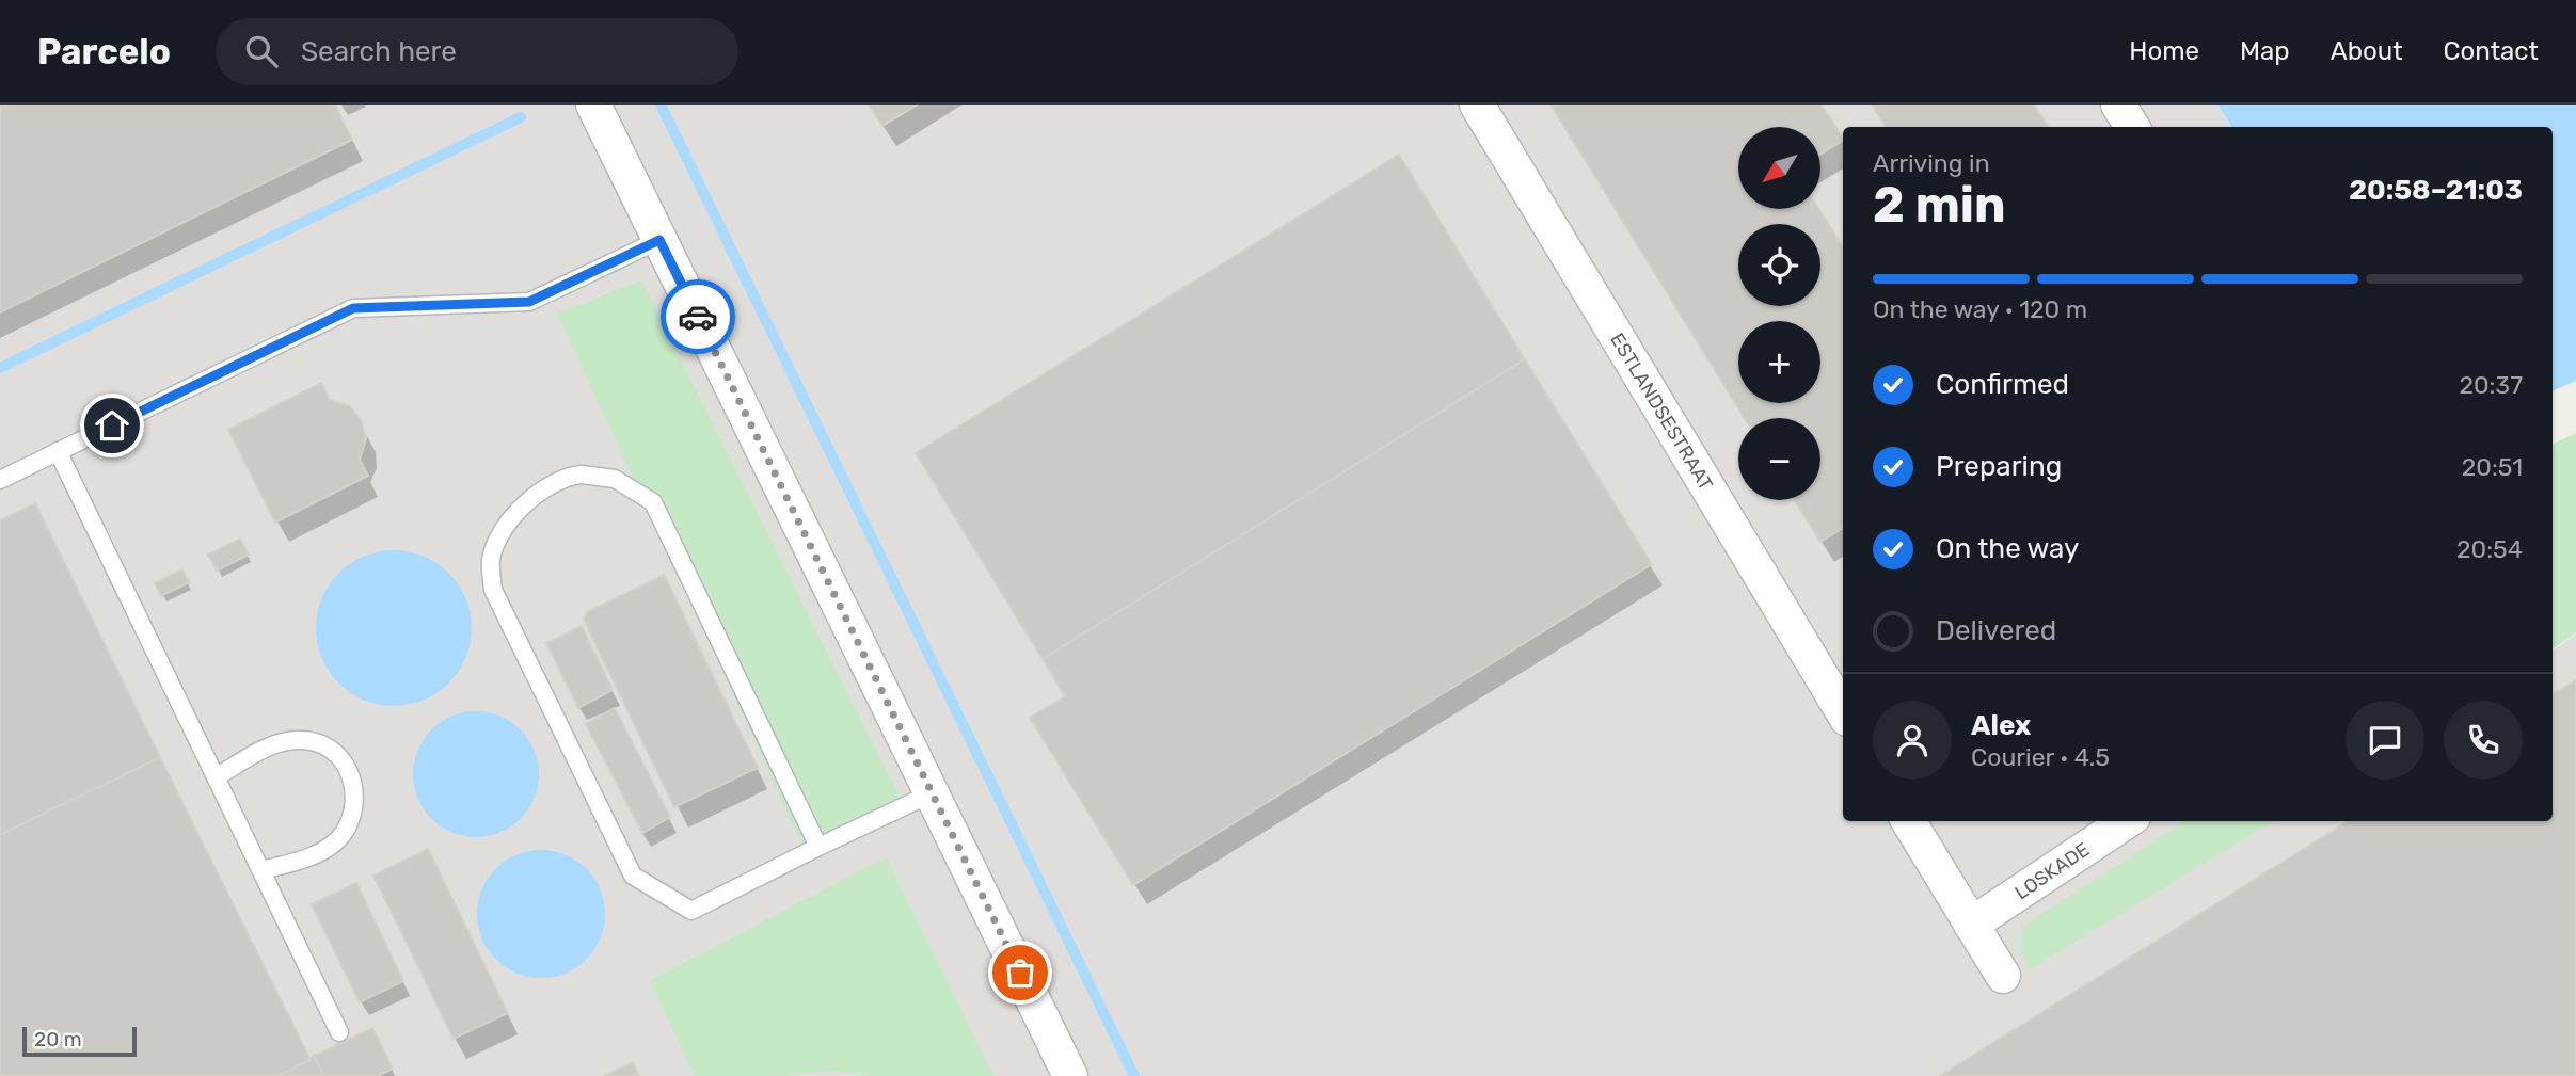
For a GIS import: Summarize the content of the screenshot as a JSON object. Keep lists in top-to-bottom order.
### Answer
{
  "streets": {
    "street": ["ESTLANDSESTRAAT", "LOSKADE"]
  },
  "scale_bar": "20 m",
  "north": "bottom left",
  "page": {
    "header": "Parcelo",
    "search": "Search here",
    "nav": [
      "Home",
      "Map",
      "About",
      "Contact"
    ],
    "map_buttons": ["+", "−"],
    "heading": ["2 min", "Arriving in", "20:58–21:03"],
    "panel": ["Alex", "Courier · 4.5"],
    "bar": "On the way · 120 m",
    "list": [
      ["Confirmed", "20:37"],
      ["Preparing", "20:51"],
      ["On the way", "20:54"],
      "Delivered"
    ],
    "scale": "20 m"
  }
}
